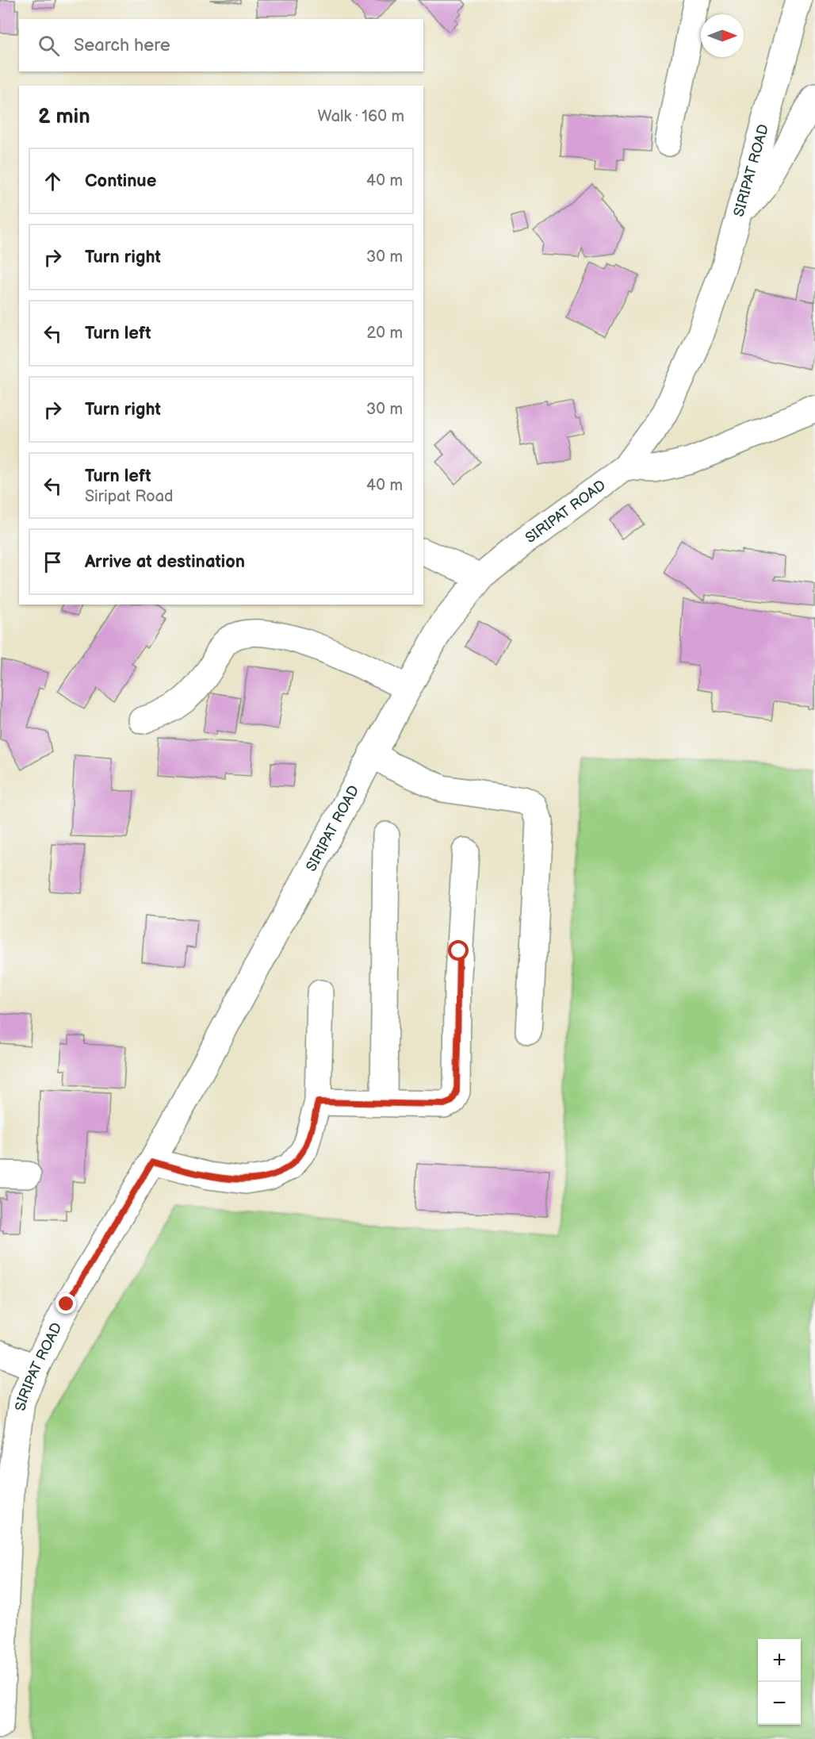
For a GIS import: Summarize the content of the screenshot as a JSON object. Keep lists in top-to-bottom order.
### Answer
{
  "streets": {
    "street": ["SIRIPAT ROAD"]
  },
  "north": "right",
  "page": {
    "search": "Search here",
    "heading": ["2 min", "Walk · 160 m"],
    "list": [
      ["Continue", "40 m"],
      ["Turn right", "30 m"],
      ["Turn left", "20 m"],
      ["Turn right", "30 m"],
      ["Turn left", "Siripat Road", "40 m"],
      "Arrive at destination"
    ],
    "map_buttons": ["+", "−"]
  }
}
